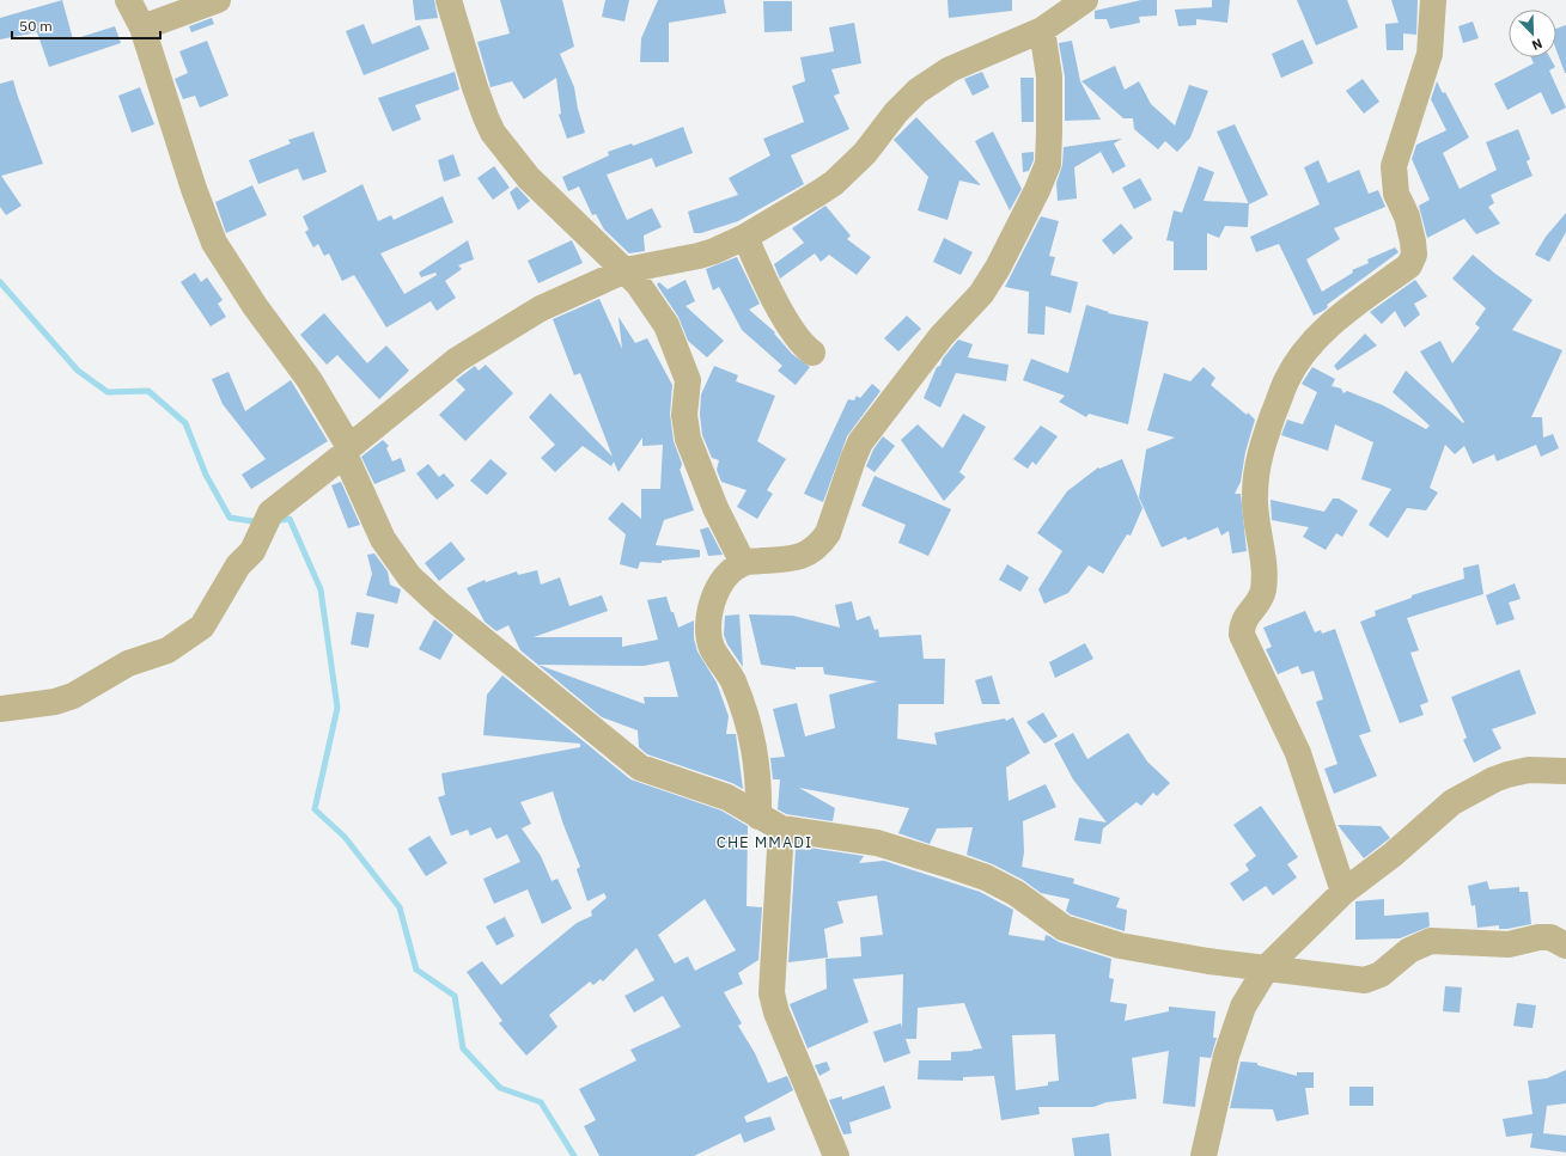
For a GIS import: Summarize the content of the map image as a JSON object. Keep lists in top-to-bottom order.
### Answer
{
  "districts": ["CHE MMADI"],
  "scale_bar": "50 m",
  "north": "bottom right"
}
